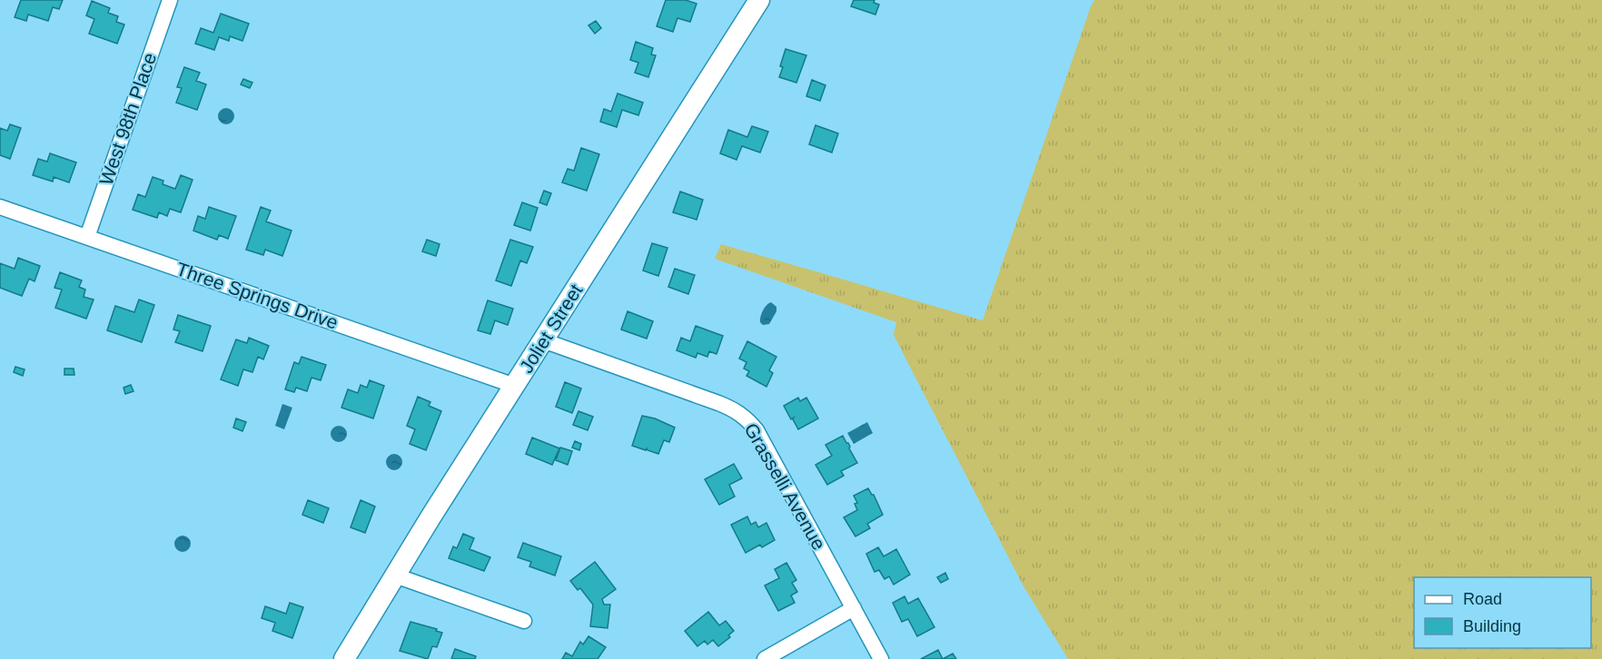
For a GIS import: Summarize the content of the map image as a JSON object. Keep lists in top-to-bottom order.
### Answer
{
  "streets": {
    "street": [
      "West 98th Place",
      "Three Springs Drive",
      "Joliet Street",
      "Grasselli Avenue"
    ]
  },
  "crossings": [
    ["West 98th Place", "Three Springs Drive"],
    ["Three Springs Drive", "Joliet Street"],
    ["Joliet Street", "Grasselli Avenue"]
  ],
  "legend": ["Road", "Building"]
}
